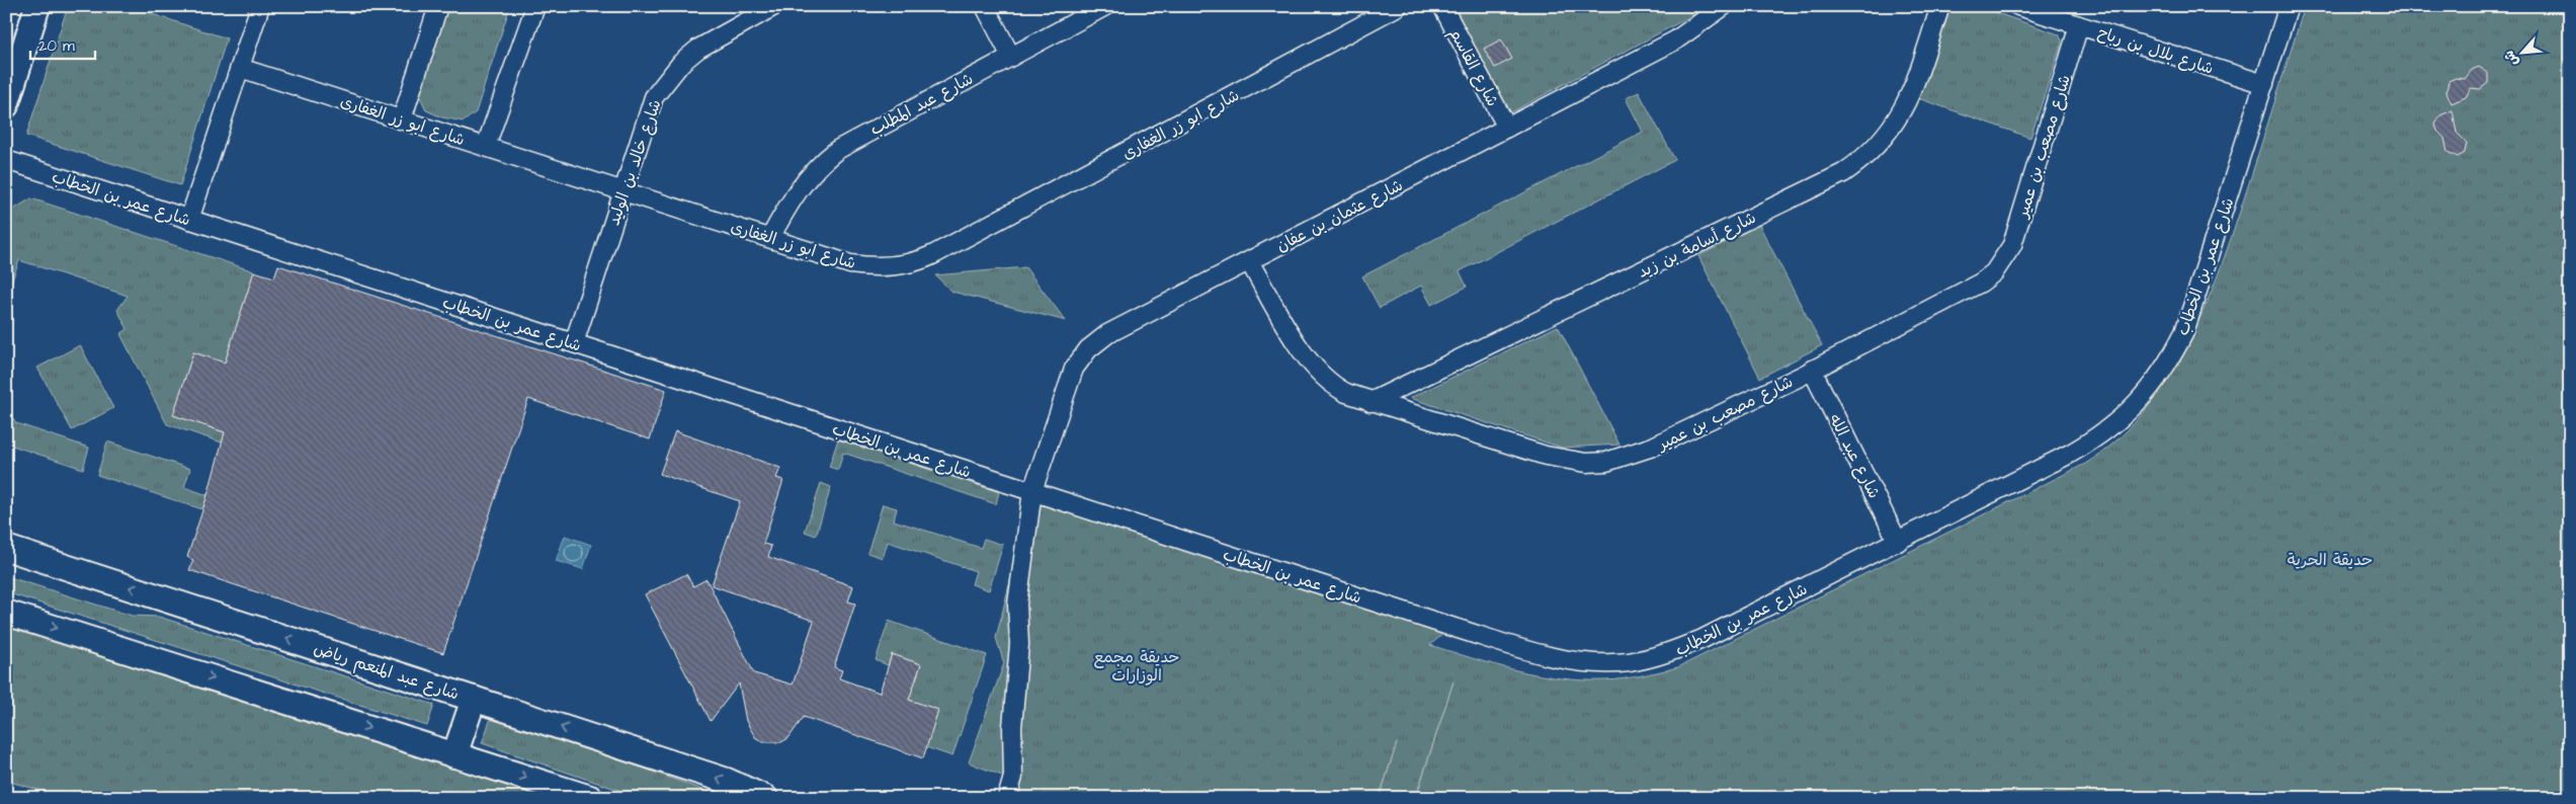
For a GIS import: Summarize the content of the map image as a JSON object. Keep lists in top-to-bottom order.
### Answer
{
  "streets": {
    "street": [
      "شارع بلال بن رباح",
      "شارع القاسم",
      "شارع عبد المطلب",
      "شارع ابو زر الغفارى",
      "شارع مصعب بن عمير",
      "شارع خالد بن الوليد",
      "شارع عمر بن الخطاب",
      "شارع عثمان بن عفان",
      "شارع أسامة بن زيد",
      "شارع عبد الله",
      "شارع عبد المنعم رياض"
    ]
  },
  "crossings": [
    ["شارع بلال بن رباح", "شارع مصعب بن عمير"],
    ["شارع بلال بن رباح", "شارع عمر بن الخطاب"],
    ["شارع القاسم", "شارع عثمان بن عفان"],
    ["شارع عبد المطلب", "شارع ابو زر الغفارى"],
    ["شارع ابو زر الغفارى", "شارع خالد بن الوليد"],
    ["شارع مصعب بن عمير", "شارع عثمان بن عفان"],
    ["شارع مصعب بن عمير", "شارع أسامة بن زيد"],
    ["شارع مصعب بن عمير", "شارع عبد الله"],
    ["شارع خالد بن الوليد", "شارع عمر بن الخطاب"],
    ["شارع عمر بن الخطاب", "شارع عثمان بن عفان"],
    ["شارع عمر بن الخطاب", "شارع عبد الله"]
  ],
  "parks": ["حديقة الحرية", "حديقة مجمع الوزارات"],
  "scale_bar": "20 m",
  "north": "bottom left"
}
